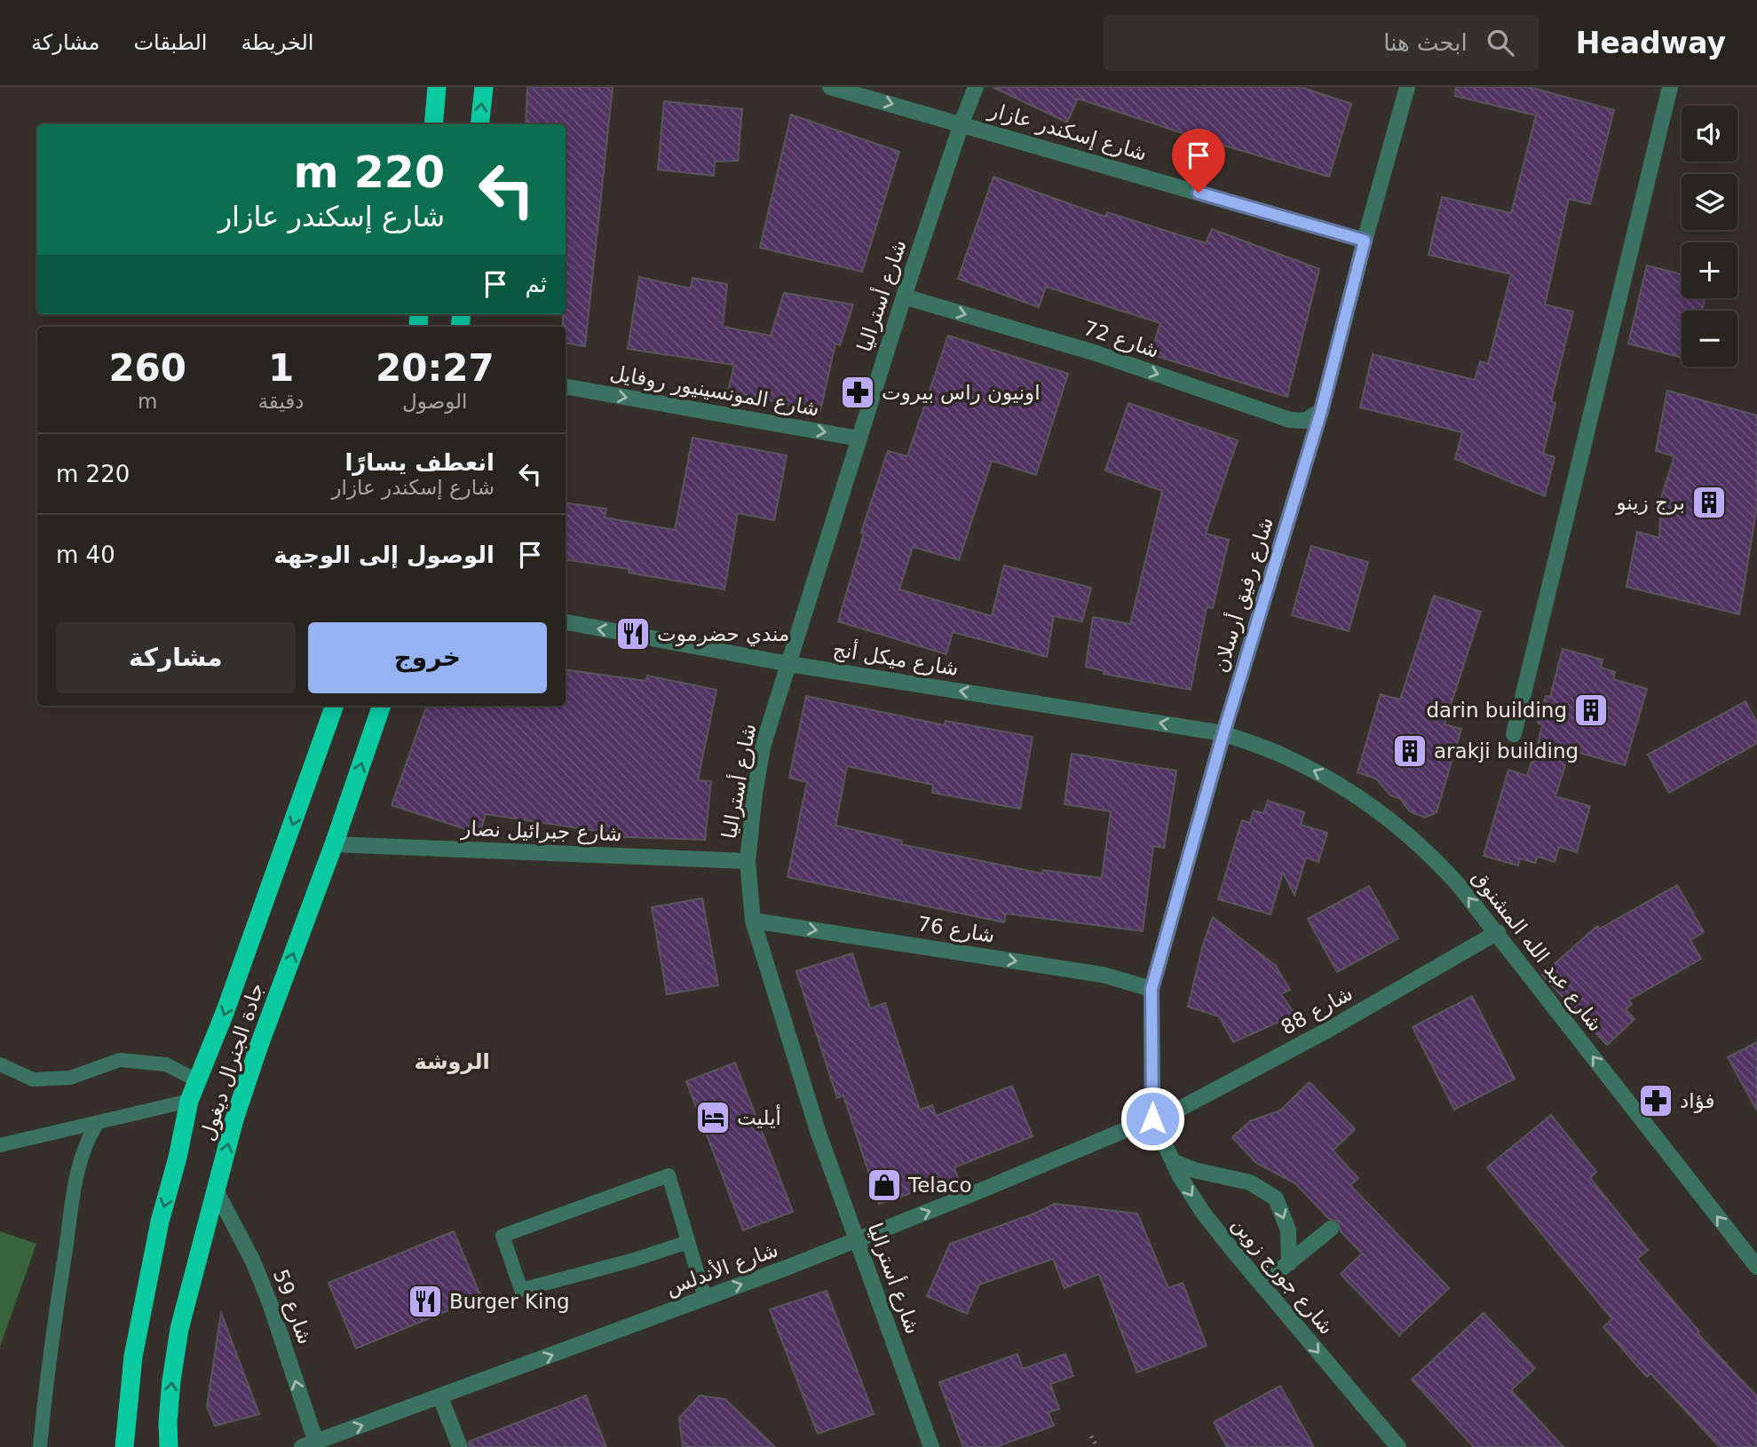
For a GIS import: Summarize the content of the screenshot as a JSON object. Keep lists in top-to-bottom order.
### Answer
{
  "streets": {
    "highway": ["جادة الجنرال ديغول"],
    "street": [
      "شارع إسكندر عازار",
      "شارع أستراليا",
      "شارع 72",
      "شارع المونسينيور روفايل",
      "شارع رفيق أرسلان",
      "شارع ميكل أنج",
      "شارع جبرائيل نصار",
      "شارع 76",
      "شارع عبد الله المشنوق",
      "شارع 88",
      "شارع الأندلس",
      "شارع جورج زوين",
      "شارع 59"
    ]
  },
  "crossings": [
    ["شارع إسكندر عازار", "شارع أستراليا"],
    ["شارع إسكندر عازار", "شارع رفيق أرسلان"],
    ["شارع أستراليا", "شارع 72"],
    ["شارع أستراليا", "شارع المونسينيور روفايل"],
    ["شارع أستراليا", "شارع ميكل أنج"],
    ["شارع أستراليا", "شارع جبرائيل نصار"],
    ["شارع أستراليا", "شارع 76"],
    ["شارع أستراليا", "شارع الأندلس"],
    ["شارع 72", "شارع رفيق أرسلان"],
    ["شارع رفيق أرسلان", "شارع ميكل أنج"],
    ["شارع رفيق أرسلان", "شارع 76"],
    ["شارع رفيق أرسلان", "شارع عبد الله المشنوق"],
    ["شارع رفيق أرسلان", "شارع 88"],
    ["شارع رفيق أرسلان", "شارع الأندلس"],
    ["شارع رفيق أرسلان", "شارع جورج زوين"],
    ["شارع ميكل أنج", "شارع عبد الله المشنوق"],
    ["شارع جبرائيل نصار", "جادة الجنرال ديغول"],
    ["شارع عبد الله المشنوق", "شارع 88"],
    ["شارع 88", "شارع الأندلس"],
    ["شارع 88", "شارع جورج زوين"],
    ["جادة الجنرال ديغول", "شارع 59"],
    ["شارع الأندلس", "شارع جورج زوين"],
    ["شارع الأندلس", "شارع 59"]
  ],
  "one_way": [
    "شارع 72",
    "شارع المونسينيور روفايل",
    "شارع ميكل أنج",
    "شارع 76",
    "شارع عبد الله المشنوق",
    "شارع الأندلس",
    "شارع جورج زوين",
    "شارع 59"
  ],
  "districts": ["الروشة"],
  "places": {
    "pharmacy": ["اونيون راس بيروت", "فؤاد"],
    "building": ["برج زينو", "darin building", "arakji building"],
    "restaurant": ["مندي حضرموت", "Burger King"],
    "hotel": ["أيليت"],
    "shop": ["Telaco"]
  },
  "page": {
    "header": "Headway",
    "search": "ابحث هنا",
    "nav": ["الخريطة", "الطبقات", "مشاركة"],
    "map_buttons": ["+", "−"],
    "turn": ["220 m", "شارع إسكندر عازار"],
    "then": "ثم",
    "eta": [
      "20:27",
      "الوصول",
      "1",
      "دقيقة",
      "260",
      "m"
    ],
    "list": [
      {
        "name": "انعطف يسارًا",
        "note": "شارع إسكندر عازار",
        "value": "220 m"
      },
      {
        "name": "الوصول إلى الوجهة",
        "value": "40 m"
      }
    ],
    "buttons": ["خروج", "مشاركة"]
  }
}
